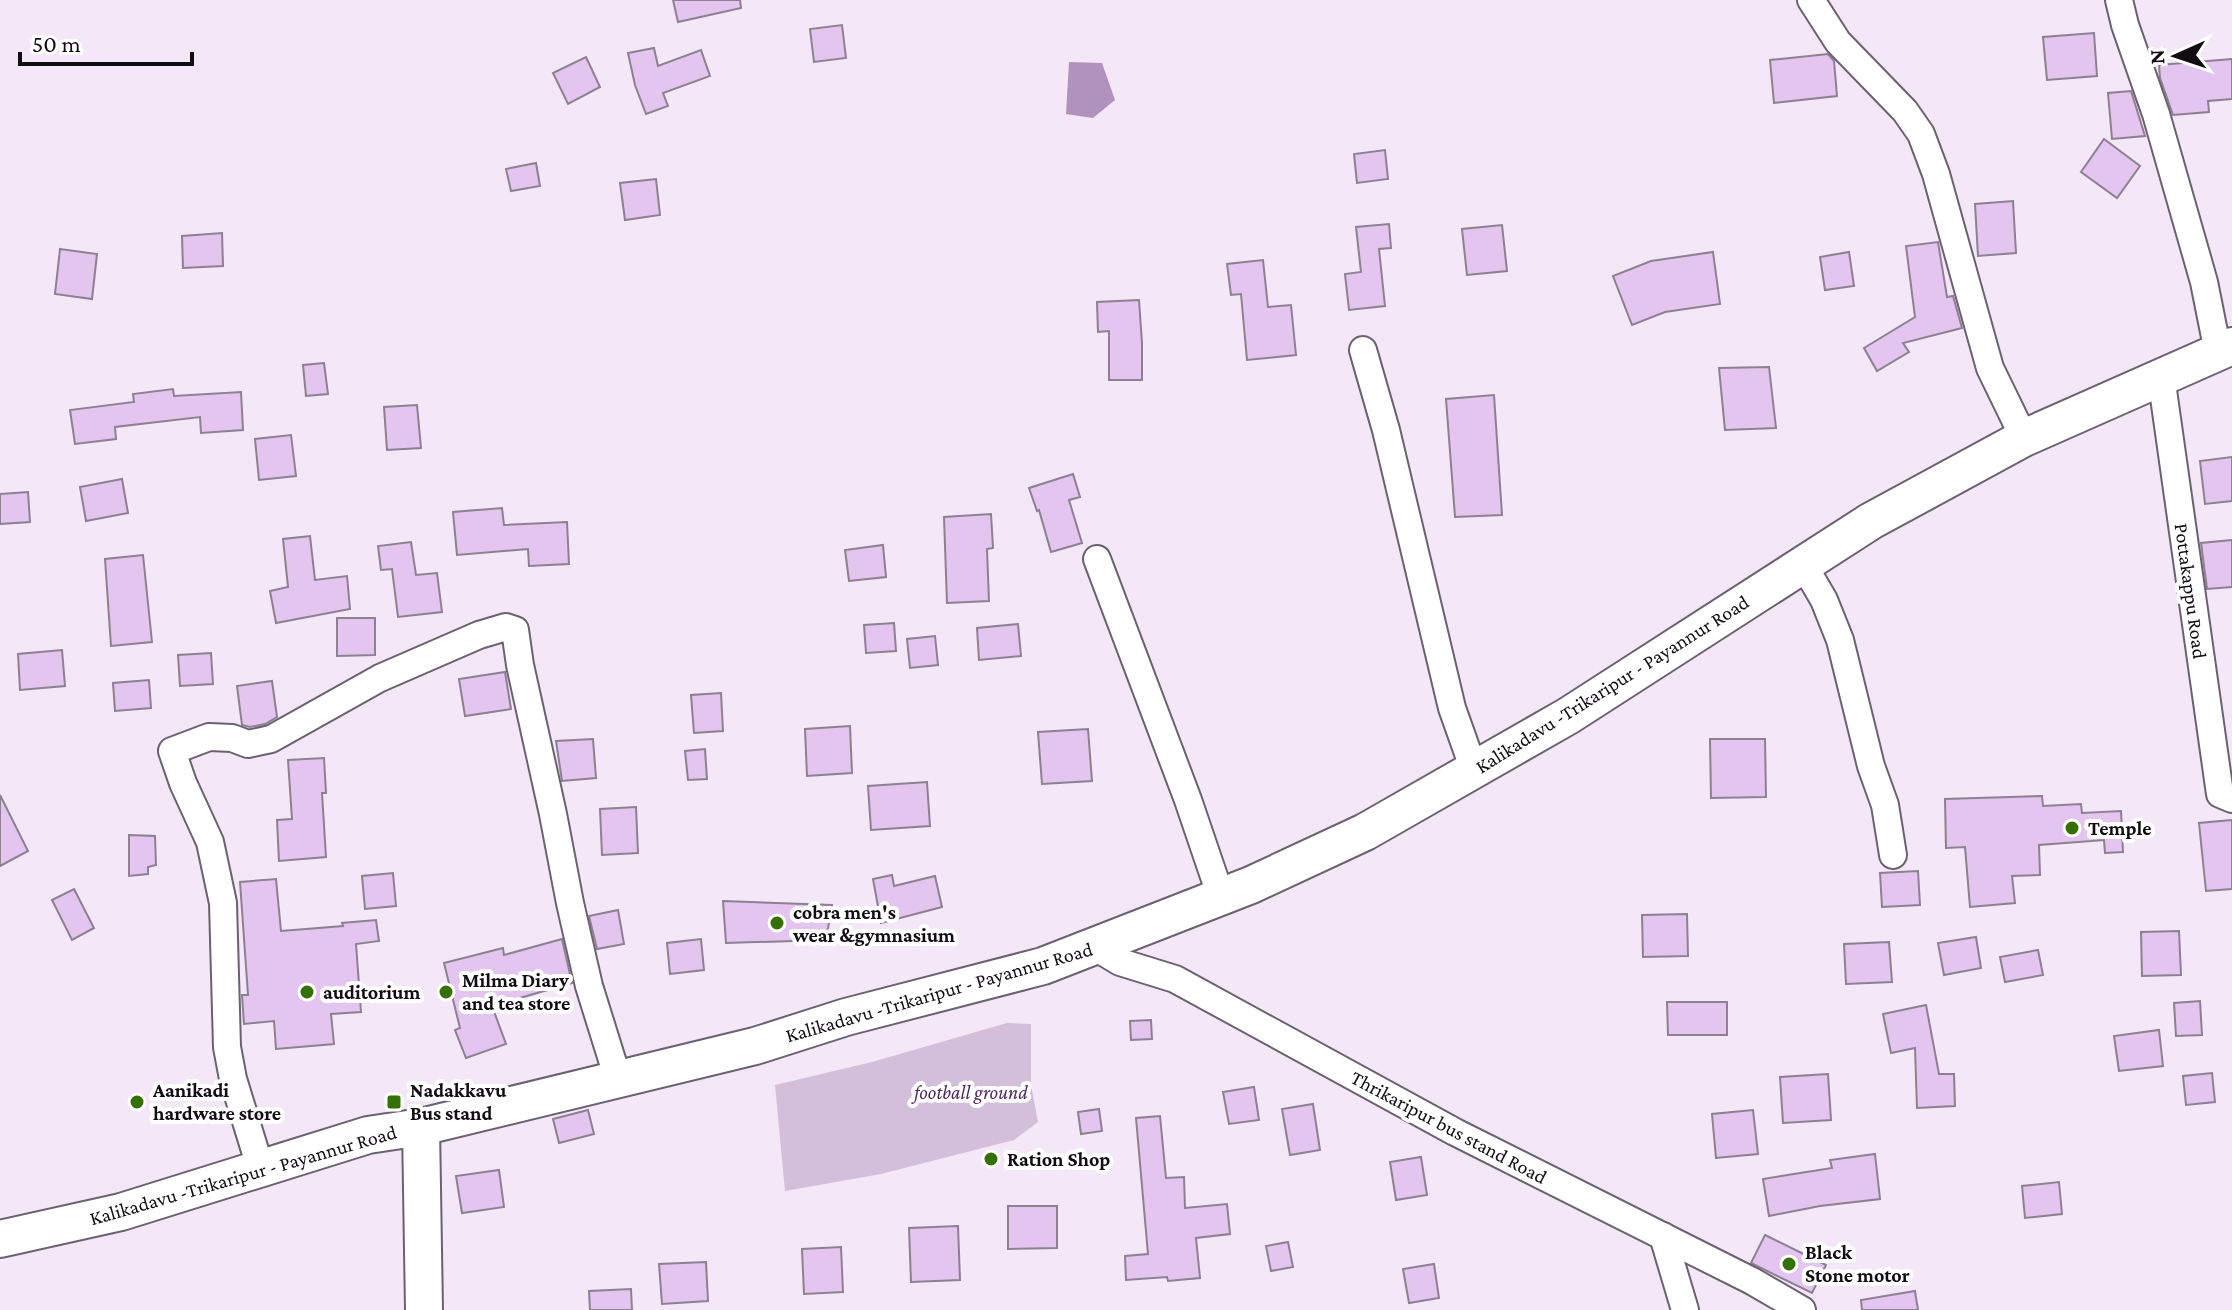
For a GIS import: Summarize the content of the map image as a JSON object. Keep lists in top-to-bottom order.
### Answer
{
  "streets": {
    "main road": ["Kalikadavu -Trikaripur - Payannur Road"],
    "street": ["Pottakappu Road", "Thrikaripur bus stand Road"]
  },
  "crossings": [
    ["Pottakappu Road", "Kalikadavu -Trikaripur - Payannur Road"],
    ["Kalikadavu -Trikaripur - Payannur Road", "Thrikaripur bus stand Road"]
  ],
  "parks": ["football ground"],
  "places": {
    "other": [
      "Temple",
      "cobra men's wear &gymnasium",
      "auditorium",
      "Milma Diary and tea store",
      "Aanikadi hardware store",
      "Ration Shop",
      "Black Stone motor"
    ],
    "transit": ["Nadakkavu Bus stand"]
  },
  "scale_bar": "50 m",
  "north": "left"
}
